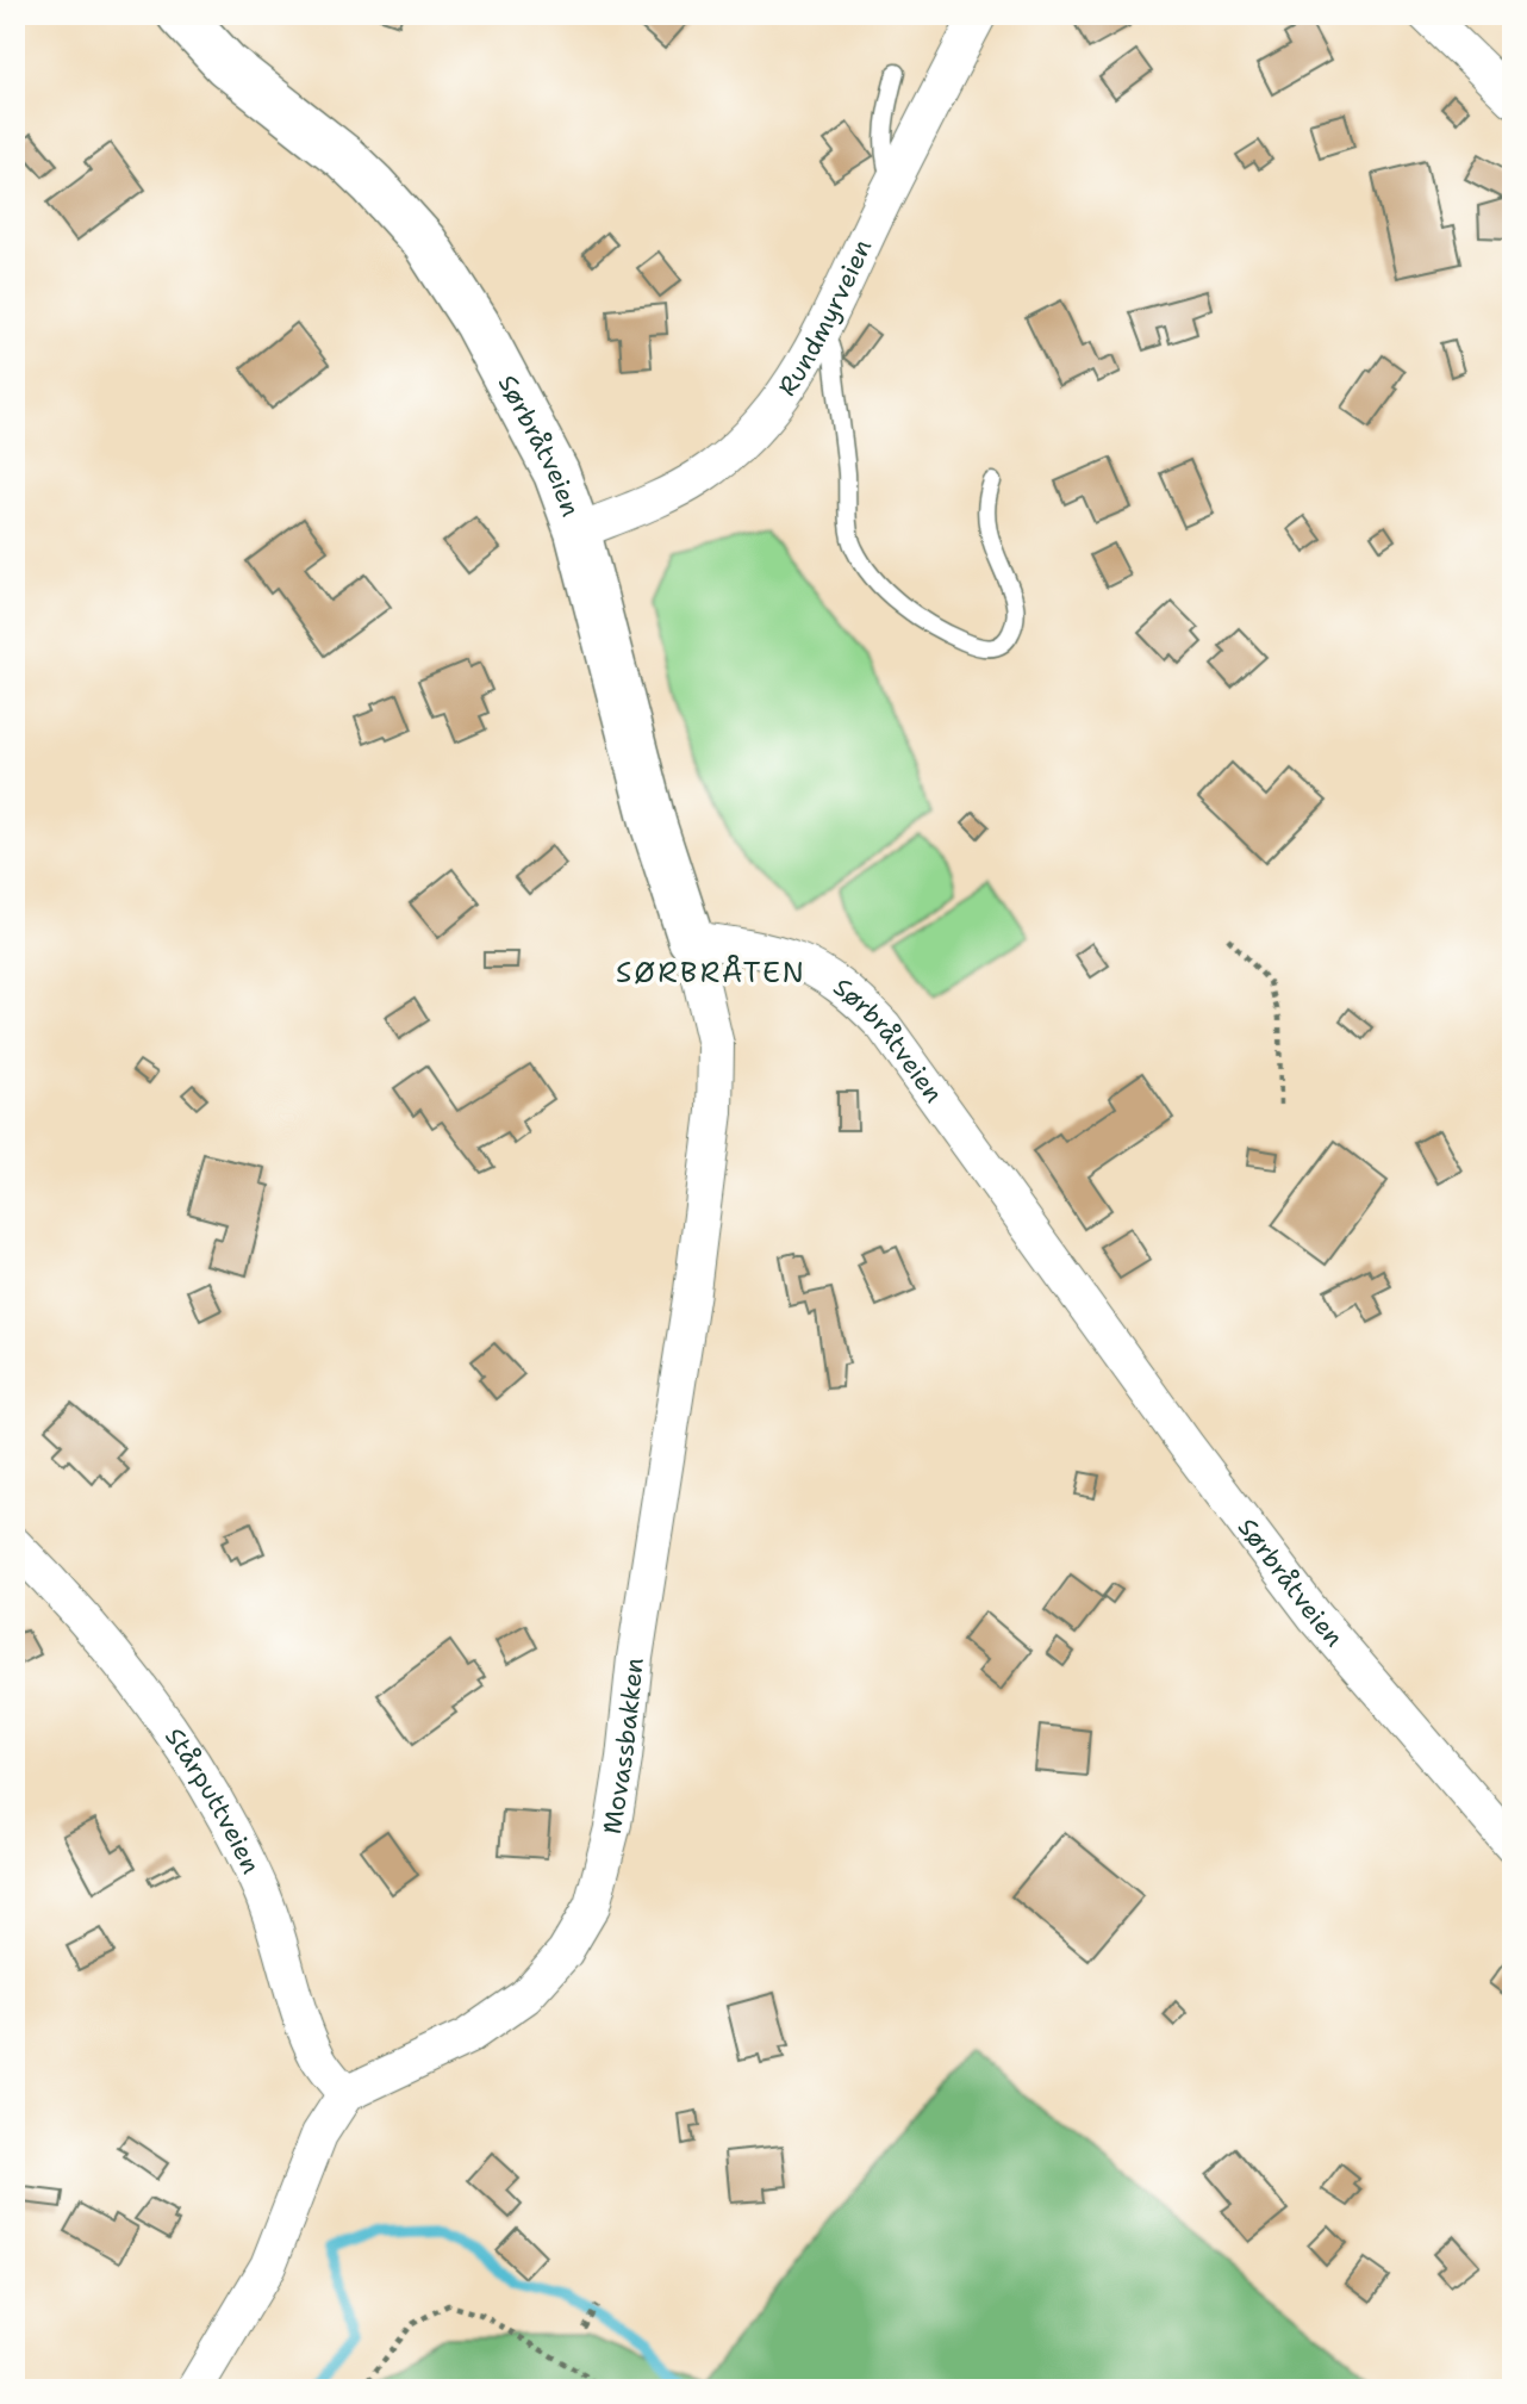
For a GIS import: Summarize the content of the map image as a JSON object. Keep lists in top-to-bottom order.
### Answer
{
  "streets": {
    "street": [
      "Rundmyrveien",
      "Sørbråtveien",
      "Movassbakken",
      "Stårputtveien"
    ]
  },
  "crossings": [
    ["Rundmyrveien", "Sørbråtveien"],
    ["Sørbråtveien", "Movassbakken"],
    ["Movassbakken", "Stårputtveien"]
  ],
  "districts": ["SØRBRÅTEN"]
}
